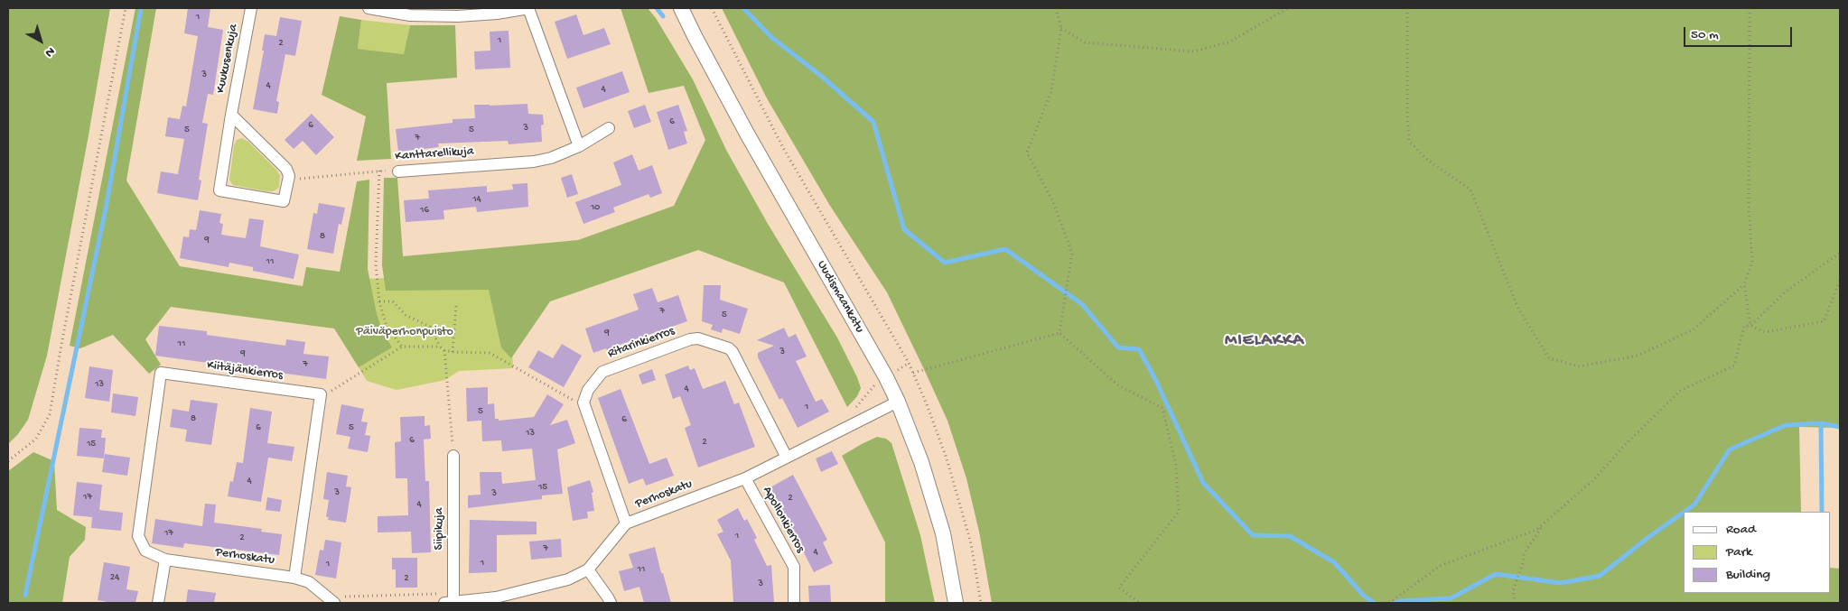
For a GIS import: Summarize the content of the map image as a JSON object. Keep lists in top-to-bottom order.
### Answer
{
  "streets": {
    "street": [
      "Kuukusenkuja",
      "Kanttarellikuja",
      "Uudismaankatu",
      "Ritarinkierros",
      "Kiitäjänkierros",
      "Perhoskatu",
      "Apollonkierros",
      "Siipikuja"
    ]
  },
  "crossings": [
    ["Kuukusenkuja", "Kanttarellikuja"],
    ["Uudismaankatu", "Perhoskatu"],
    ["Ritarinkierros", "Perhoskatu"],
    ["Kiitäjänkierros", "Perhoskatu"],
    ["Perhoskatu", "Apollonkierros"],
    ["Perhoskatu", "Siipikuja"]
  ],
  "districts": ["MIELAKKA"],
  "parks": ["Päiväperhonpuisto"],
  "house_numbers": [
    "1",
    "1",
    "2",
    "3",
    "4",
    "4",
    "6",
    "6",
    "3",
    "5",
    "5",
    "7",
    "14",
    "10",
    "16",
    "8",
    "9",
    "11",
    "7",
    "5",
    "9",
    "11",
    "3",
    "9",
    "7",
    "13",
    "4",
    "1",
    "5",
    "8",
    "6",
    "6",
    "5",
    "13",
    "6",
    "2",
    "15",
    "4",
    "15",
    "3",
    "3",
    "17",
    "2",
    "4",
    "17",
    "1",
    "2",
    "7",
    "4",
    "1",
    "1",
    "11",
    "24",
    "2",
    "3"
  ],
  "legend": ["Road", "Park", "Building"],
  "scale_bar": "50 m",
  "north": "bottom right"
}
